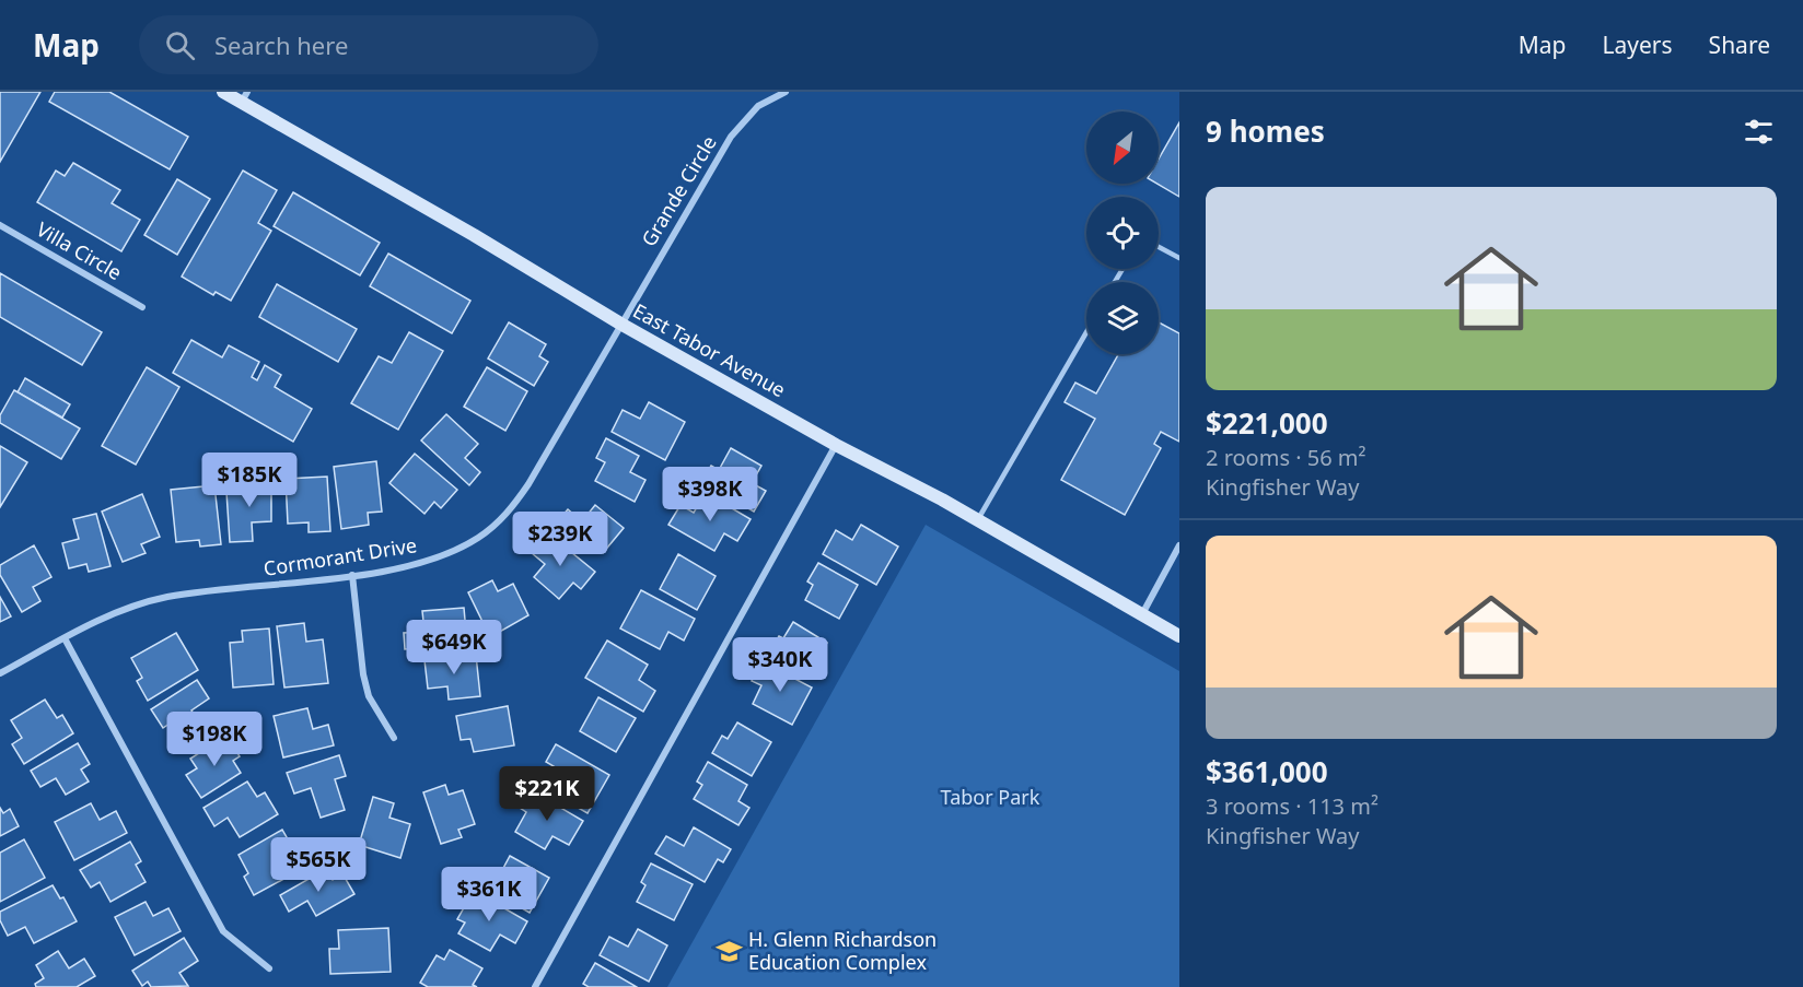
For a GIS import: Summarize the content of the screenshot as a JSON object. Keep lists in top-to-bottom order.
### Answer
{
  "streets": {
    "main road": ["East Tabor Avenue"],
    "street": ["Grande Circle", "Villa Circle", "Cormorant Drive"]
  },
  "crossings": [
    ["Grande Circle", "East Tabor Avenue"],
    ["Grande Circle", "Cormorant Drive"],
    ["East Tabor Avenue", "Cormorant Drive"]
  ],
  "parks": ["Tabor Park"],
  "places": {
    "school or university": ["H. Glenn Richardson Education Complex"]
  },
  "north": "bottom left",
  "page": {
    "header": "Map",
    "search": "Search here",
    "nav": ["Map", "Layers", "Share"],
    "heading": "9 homes",
    "list": [
      {
        "name": "$221,000",
        "note": "2 rooms · 56 m² · Kingfisher Way"
      },
      {
        "name": "$361,000",
        "note": "3 rooms · 113 m² · Kingfisher Way"
      }
    ],
    "price": [
      "$185K",
      "$398K",
      "$239K",
      "$649K",
      "$340K",
      "$198K",
      "$221K",
      "$565K",
      "$361K"
    ]
  }
}
